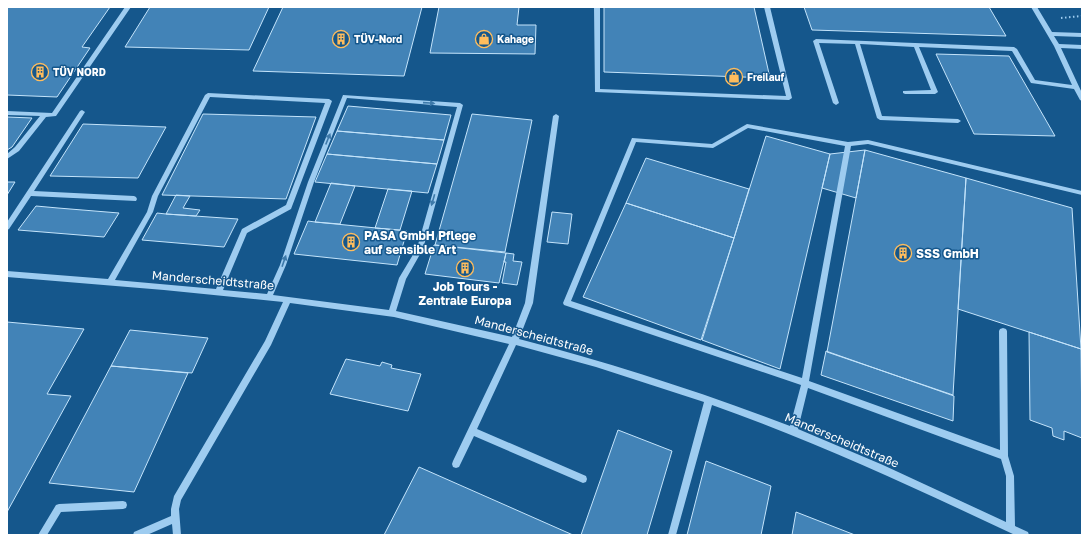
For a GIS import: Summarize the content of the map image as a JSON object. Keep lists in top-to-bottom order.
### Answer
{
  "streets": {
    "street": ["Manderscheidtstraße"]
  },
  "places": {
    "building": [
      "TÜV-Nord",
      "TÜV NORD",
      "PASA GmbH Pflege auf sensible Art",
      "SSS GmbH",
      "Job Tours - Zentrale Europa"
    ],
    "shop": ["Kahage", "Freilauf"]
  }
}
